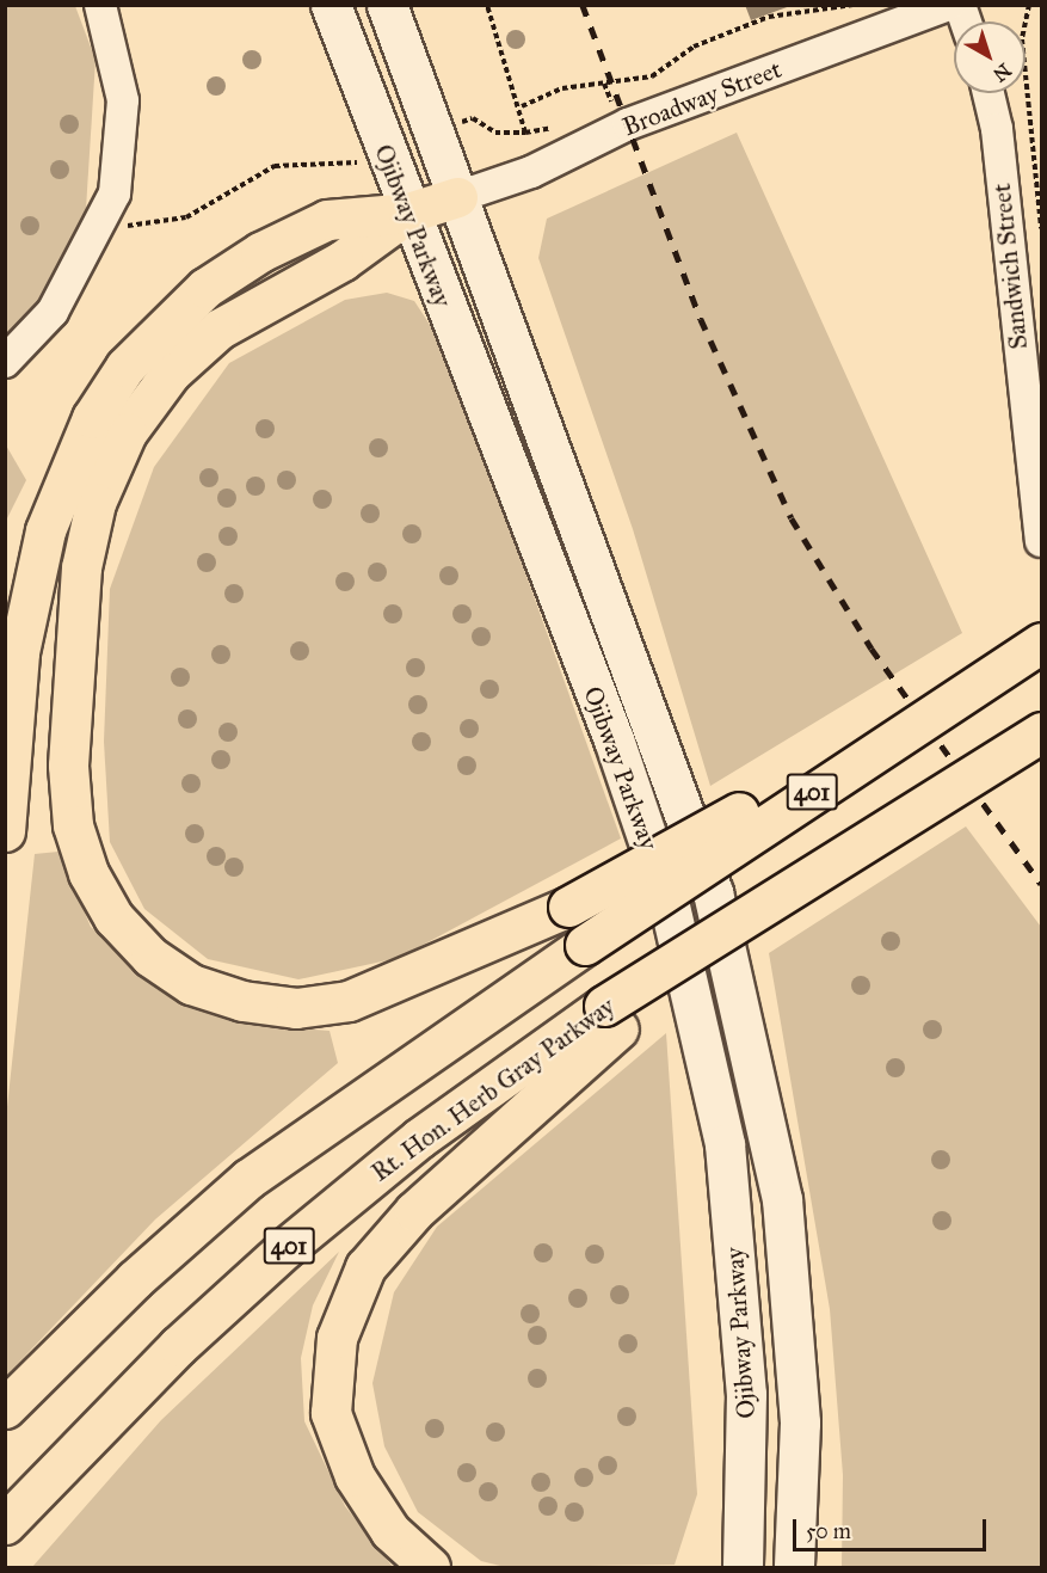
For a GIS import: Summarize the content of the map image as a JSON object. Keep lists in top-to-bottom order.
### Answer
{
  "streets": {
    "highway": ["401", "Rt. Hon. Herb Gray Parkway"],
    "main road": ["Ojibway Parkway"],
    "street": ["Broadway Street", "Sandwich Street"]
  },
  "crossings": [
    ["Broadway Street", "Ojibway Parkway"]
  ],
  "scale_bar": "50 m",
  "north": "bottom right"
}
